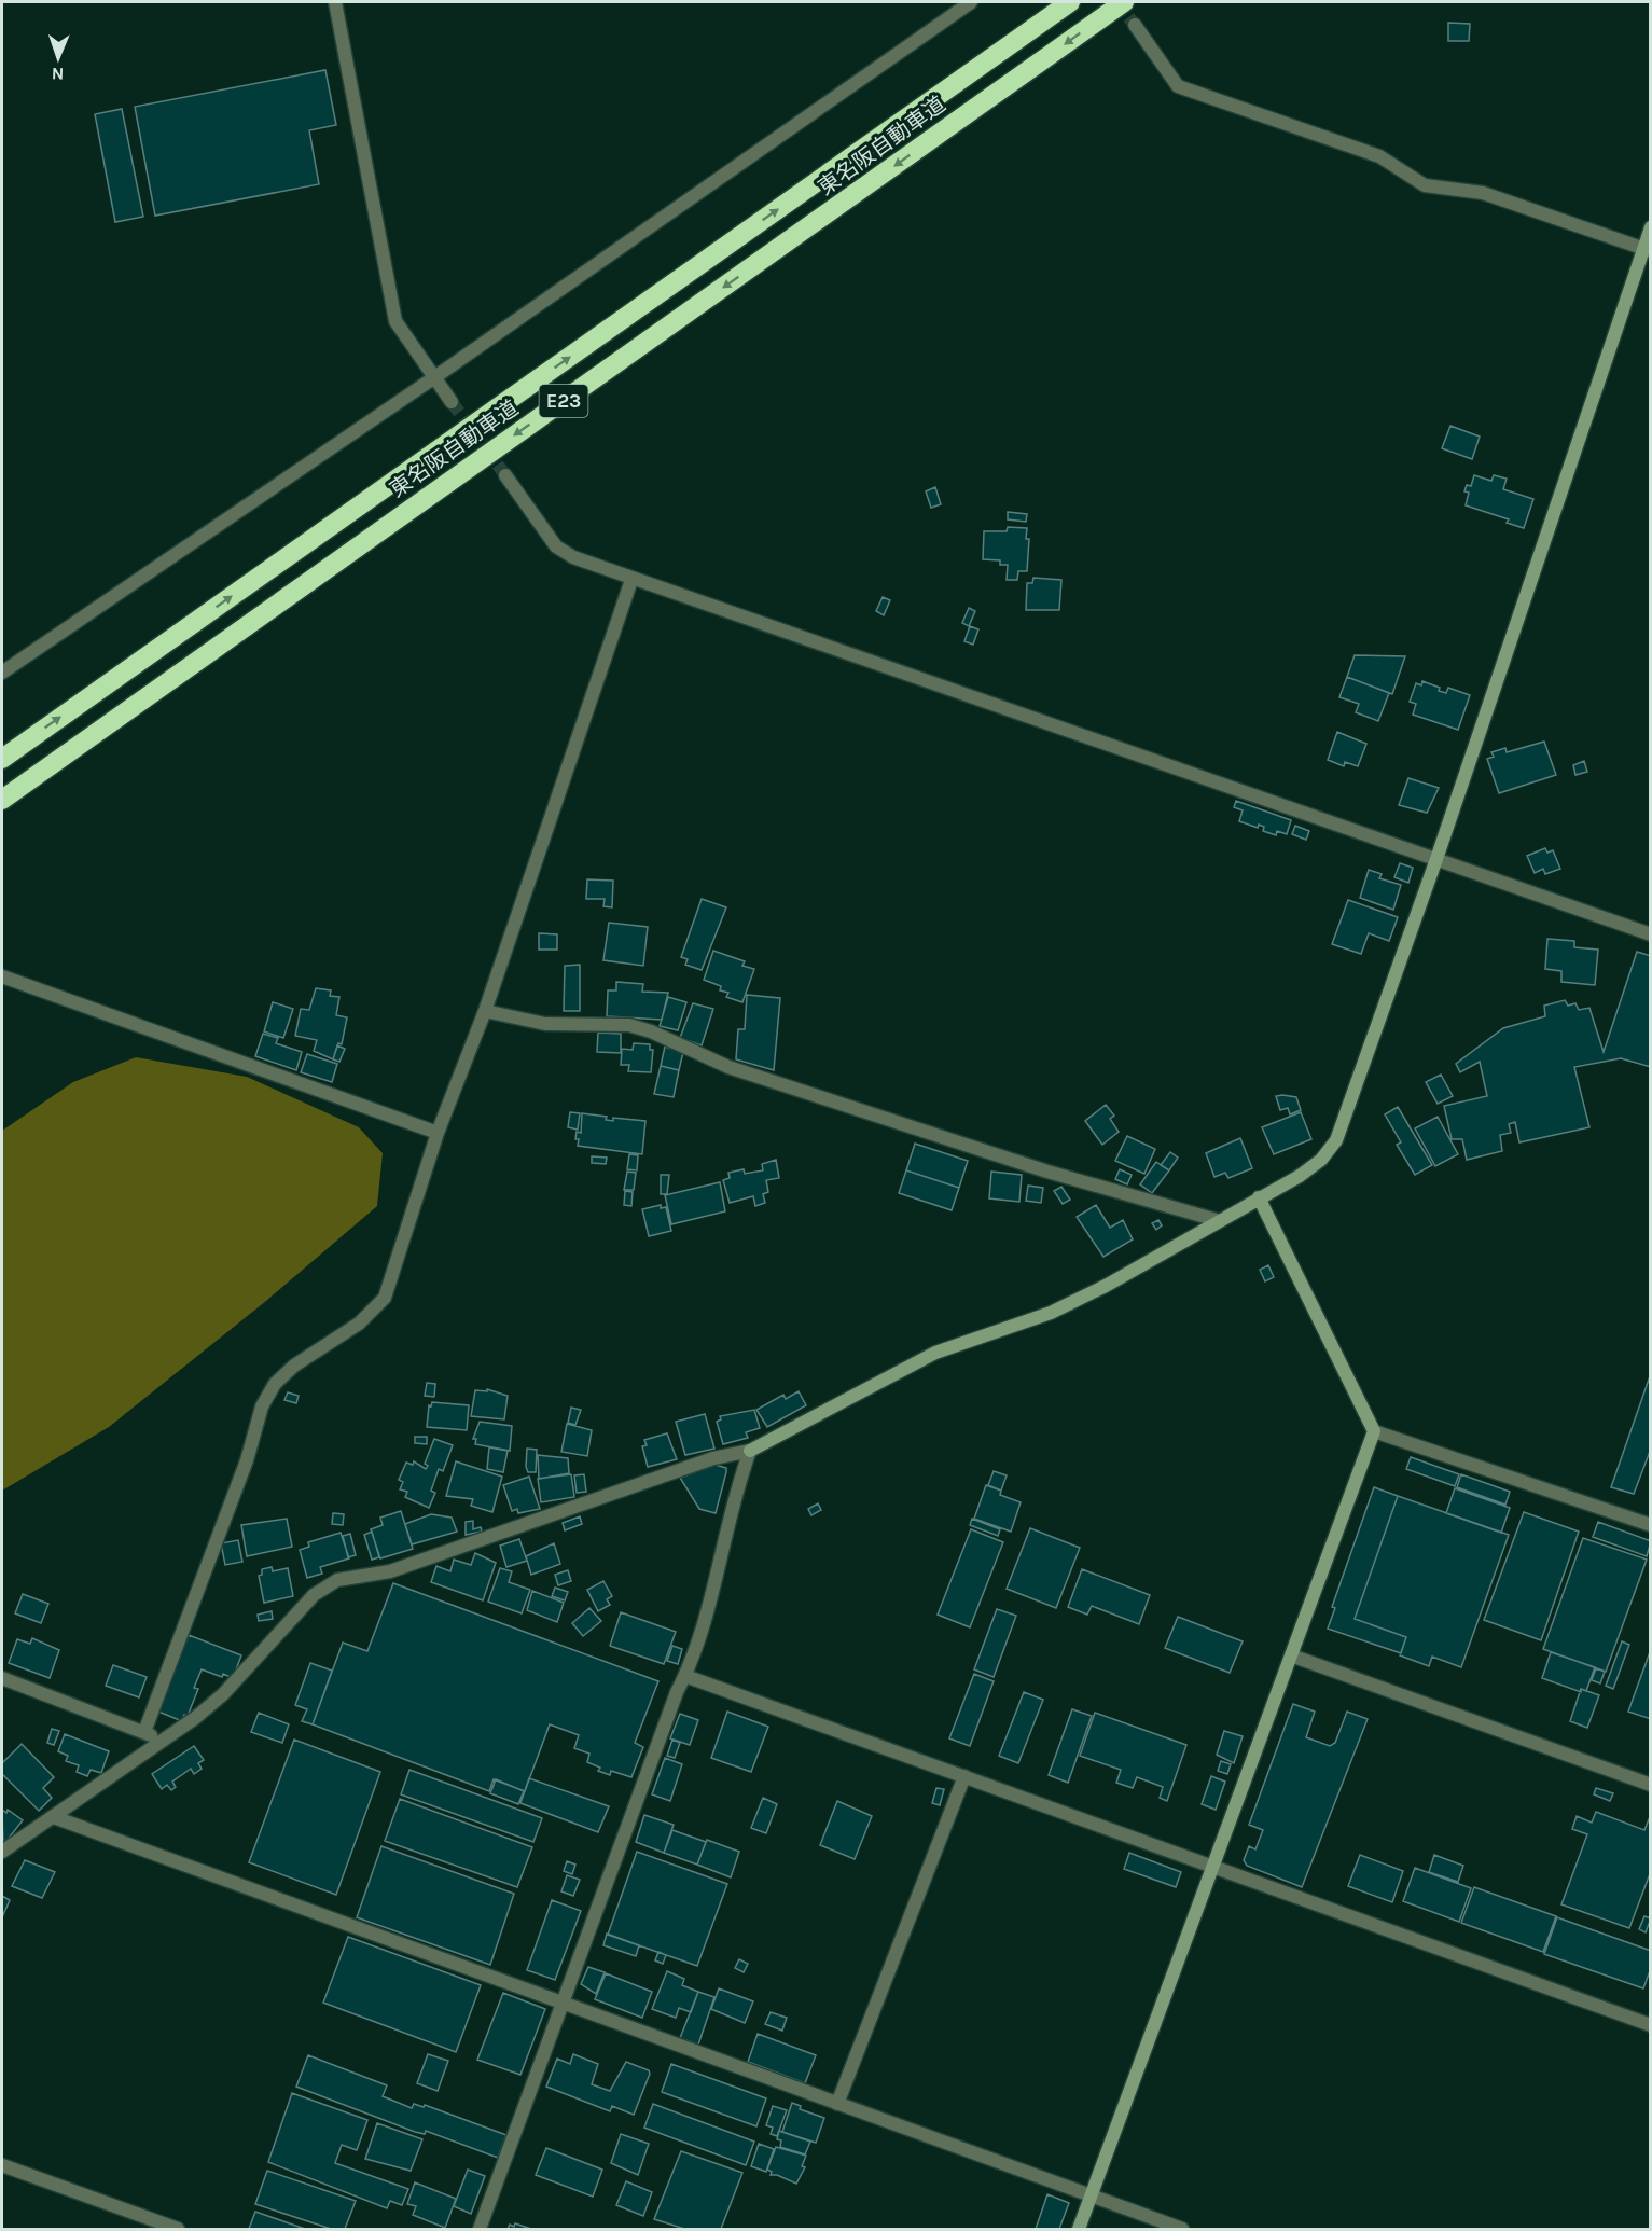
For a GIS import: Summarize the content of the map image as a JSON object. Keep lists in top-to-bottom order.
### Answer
{
  "streets": {
    "highway": ["東名阪自動車道", "E23"]
  },
  "north": "bottom"
}
